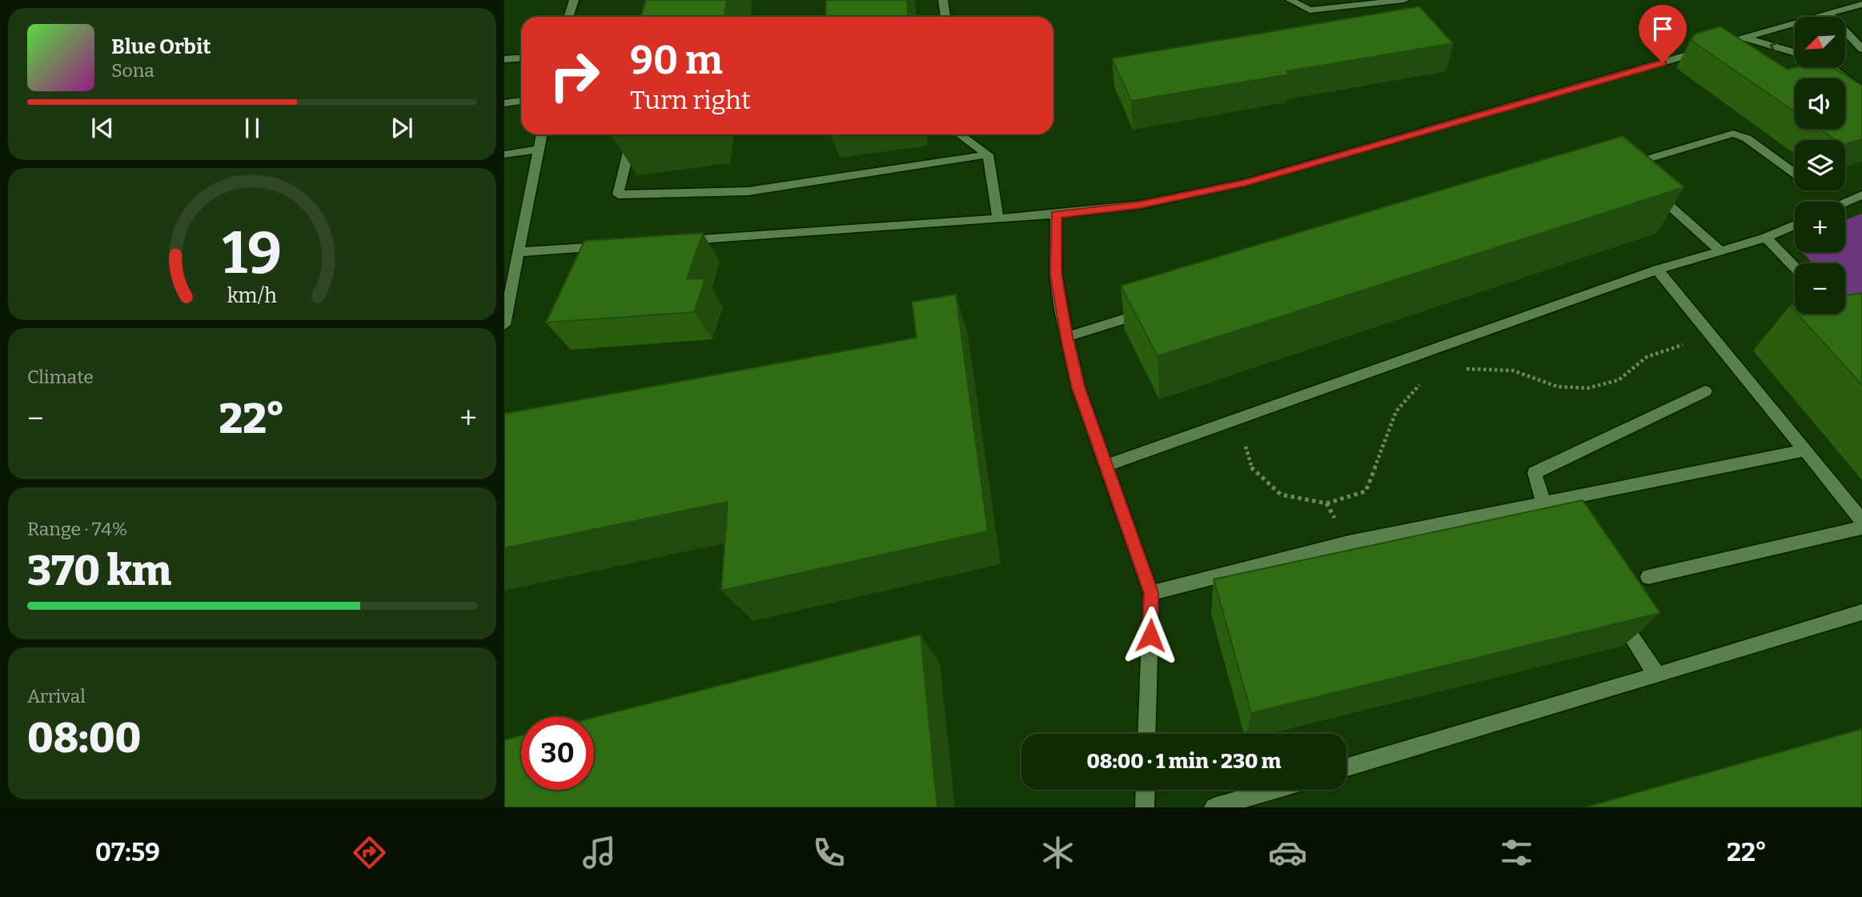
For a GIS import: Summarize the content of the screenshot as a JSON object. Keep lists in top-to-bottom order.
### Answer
{
  "north": "bottom left",
  "page": {
    "map_buttons": ["+", "−"],
    "turn": ["90 m", "Turn right"],
    "song": ["Blue Orbit", "Sona"],
    "tile": [
      "Climate",
      ["Range · 74%", "370 km"],
      ["Arrival", "08:00"]
    ],
    "heat": ["−", "22°", "+"],
    "limit": "30",
    "trip": "08:00 · 1 min · 230 m",
    "tabs": ["07:59", "22°"],
    "gauge": ["19", "km/h"]
  }
}
